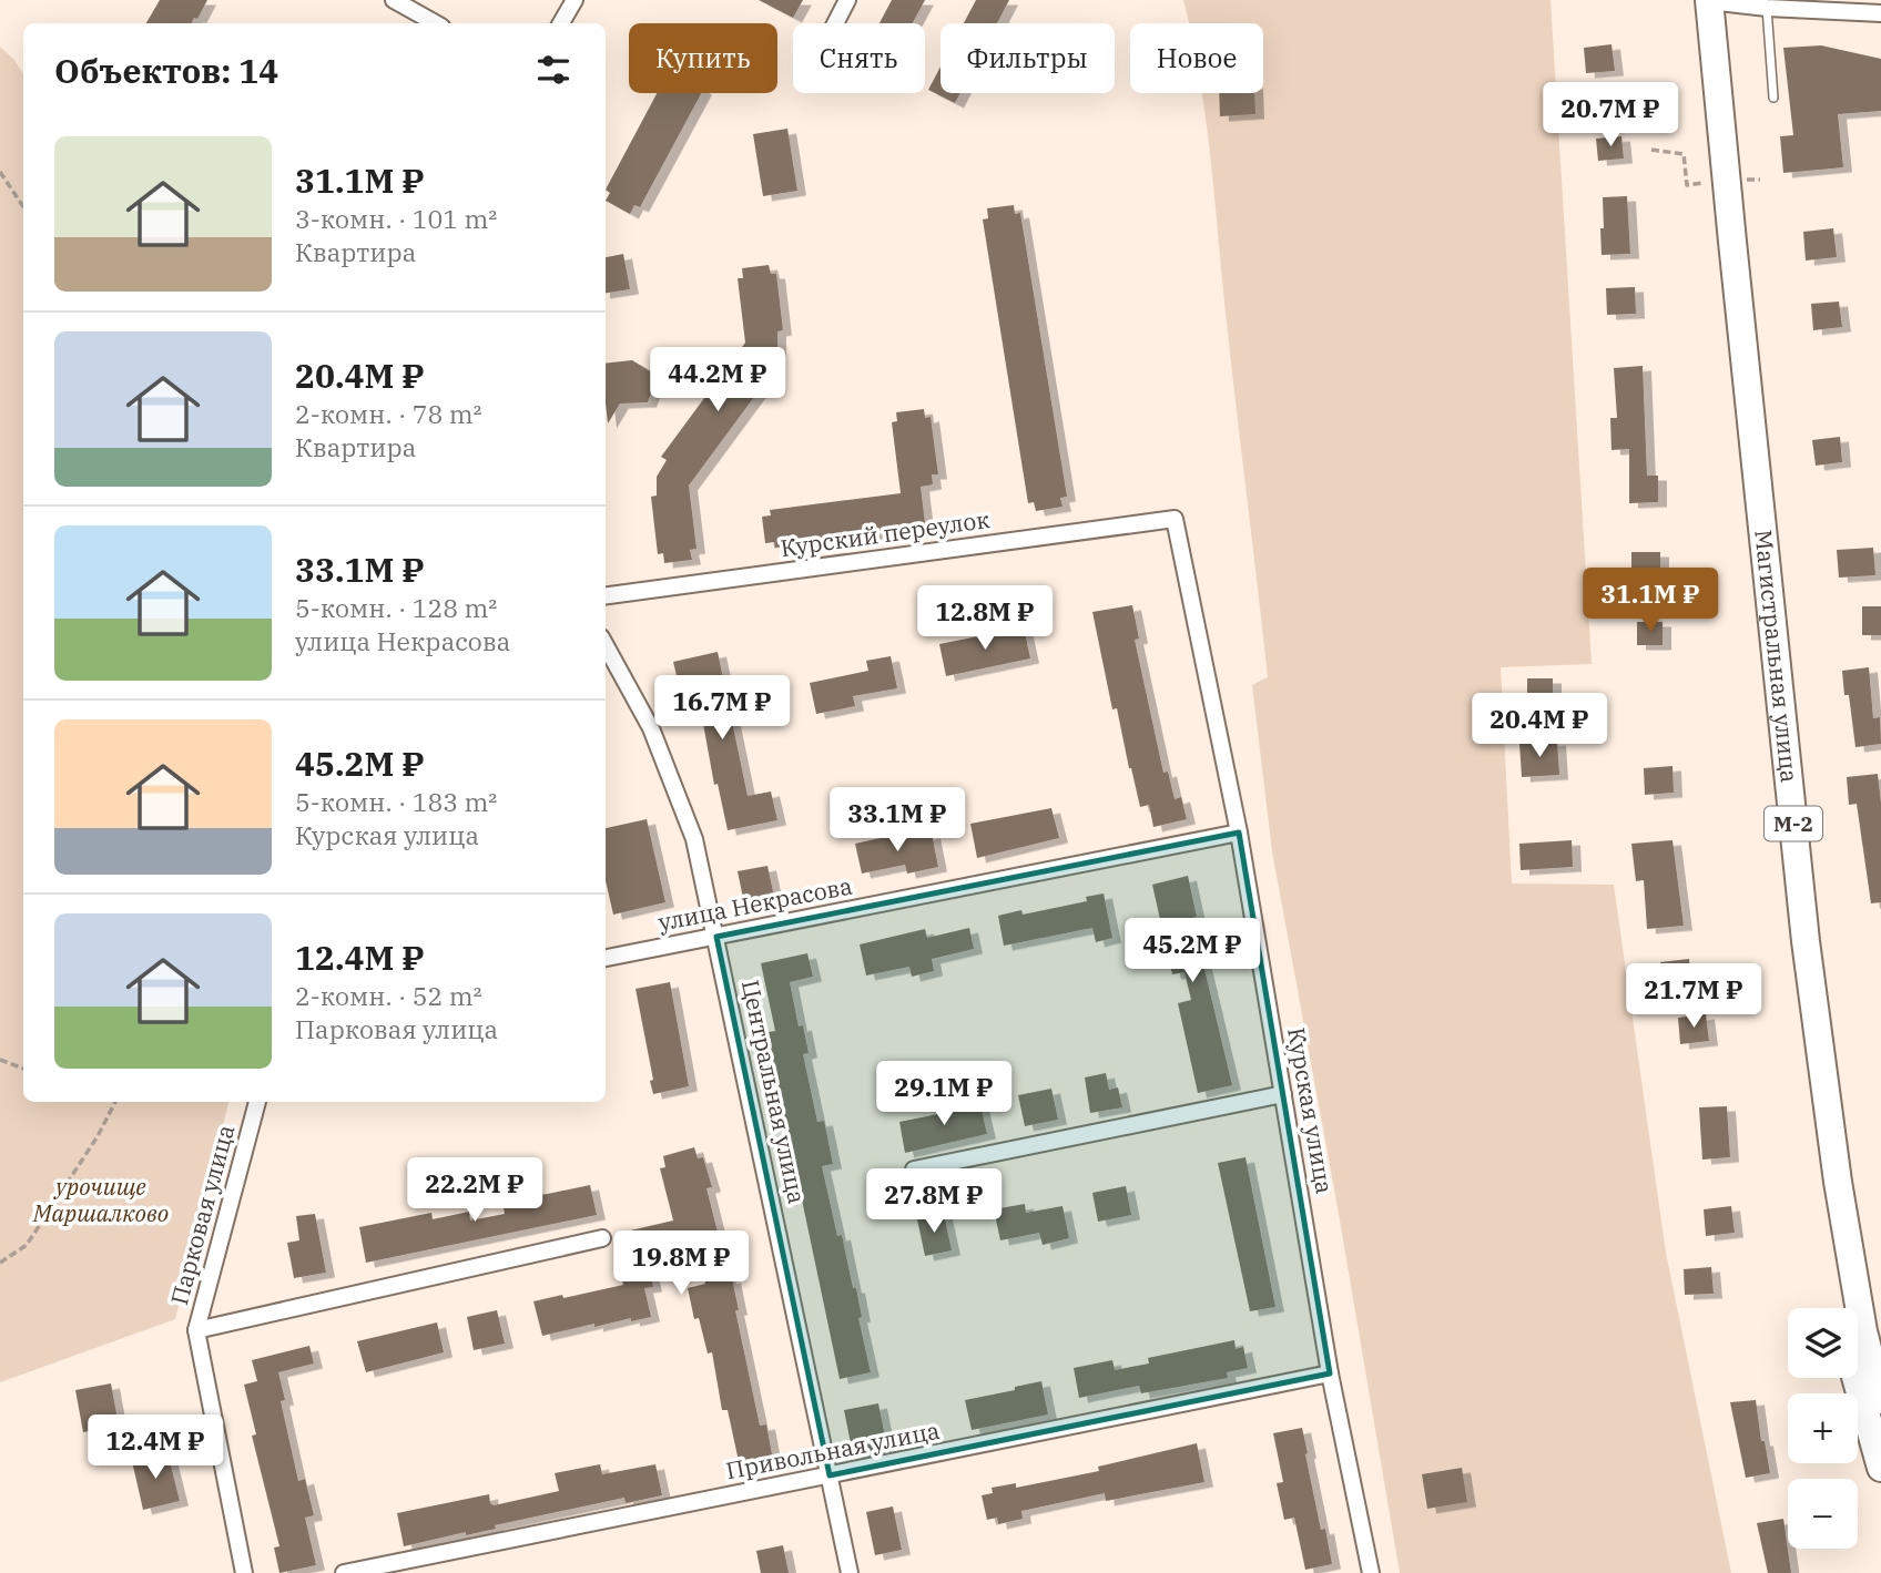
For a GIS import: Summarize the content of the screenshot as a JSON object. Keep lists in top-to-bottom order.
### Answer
{
  "streets": {
    "highway": ["Магистральная улица", "М-2"],
    "street": [
      "Курский переулок",
      "улица Некрасова",
      "Центральная улица",
      "Курская улица",
      "Парковая улица",
      "Привольная улица"
    ]
  },
  "crossings": [
    ["Курский переулок", "Курская улица"],
    ["улица Некрасова", "Центральная улица"],
    ["улица Некрасова", "Курская улица"],
    ["Центральная улица", "Привольная улица"],
    ["Курская улица", "Привольная улица"]
  ],
  "parks": ["урочище Маршалково"],
  "page": {
    "chip": [
      "Купить",
      "Снять",
      "Фильтры",
      "Новое"
    ],
    "heading": "Объектов: 14",
    "price": [
      "20.7M ₽",
      "44.2M ₽",
      "31.1M ₽",
      "12.8M ₽",
      "16.7M ₽",
      "20.4M ₽",
      "33.1M ₽",
      "45.2M ₽",
      "21.7M ₽",
      "29.1M ₽",
      "22.2M ₽",
      "27.8M ₽",
      "19.8M ₽",
      "12.4M ₽"
    ],
    "list": [
      {
        "name": "31.1M ₽",
        "note": "3-комн. · 101 m² · Квартира"
      },
      {
        "name": "20.4M ₽",
        "note": "2-комн. · 78 m² · Квартира"
      },
      {
        "name": "33.1M ₽",
        "note": "5-комн. · 128 m² · улица Некрасова"
      },
      {
        "name": "45.2M ₽",
        "note": "5-комн. · 183 m² · Курская улица"
      },
      {
        "name": "12.4M ₽",
        "note": "2-комн. · 52 m² · Парковая улица"
      }
    ],
    "map_buttons": ["+", "−"]
  }
}
